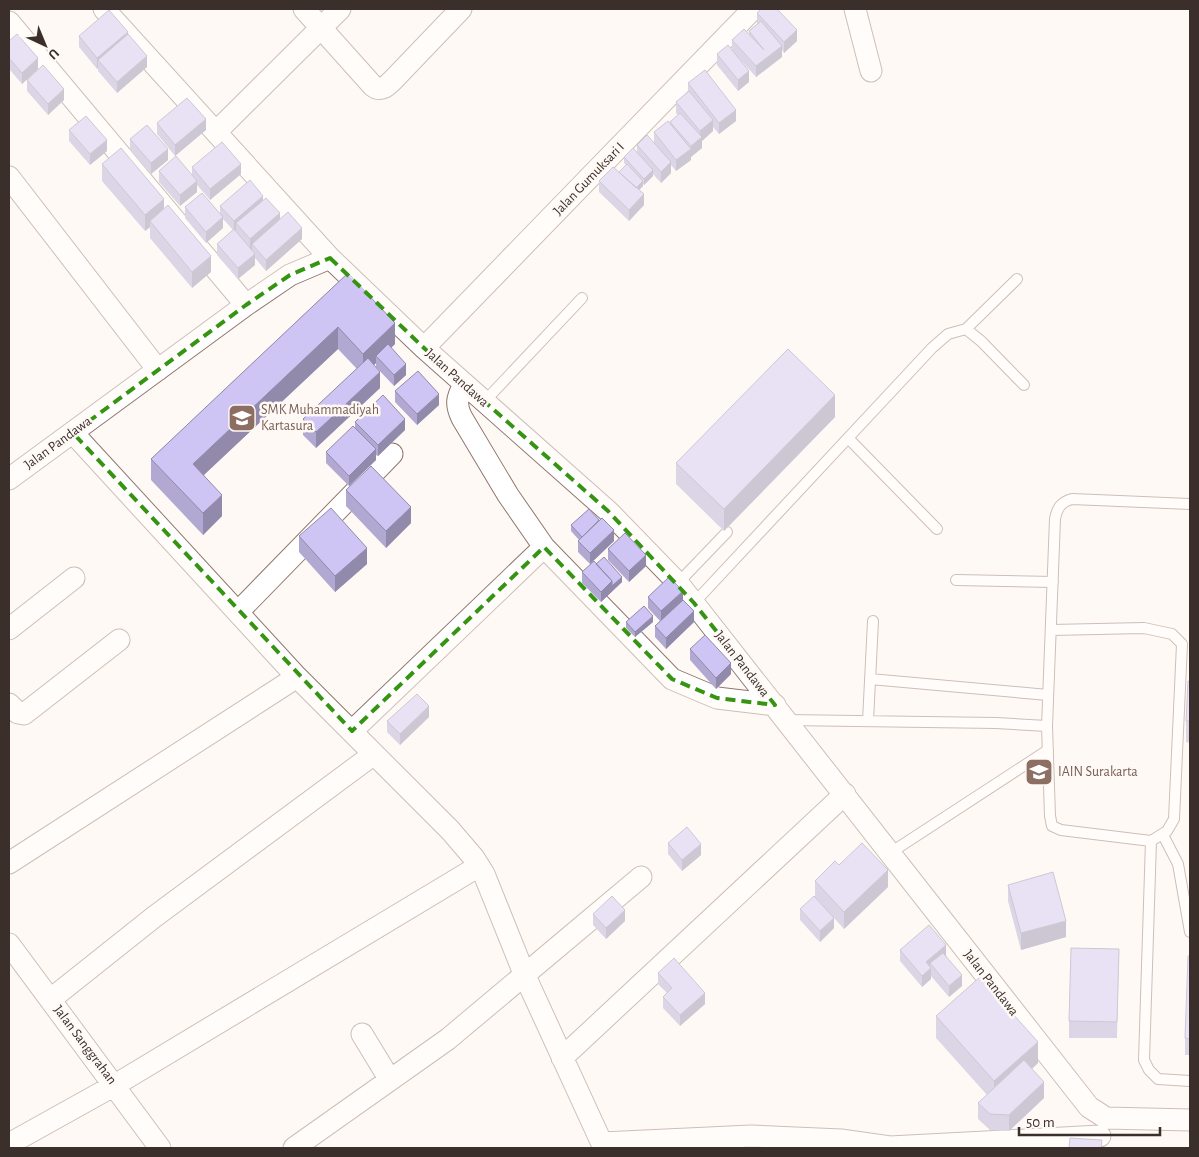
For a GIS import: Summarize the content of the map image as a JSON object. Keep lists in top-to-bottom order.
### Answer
{
  "streets": {
    "street": ["Jalan Gumuksari I", "Jalan Pandawa", "Jalan Sanggrahan"]
  },
  "crossings": [
    ["Jalan Gumuksari I", "Jalan Pandawa"]
  ],
  "places": {
    "school or university": ["SMK Muhammadiyah Kartasura", "IAIN Surakarta"]
  },
  "scale_bar": "50 m",
  "north": "bottom right"
}
